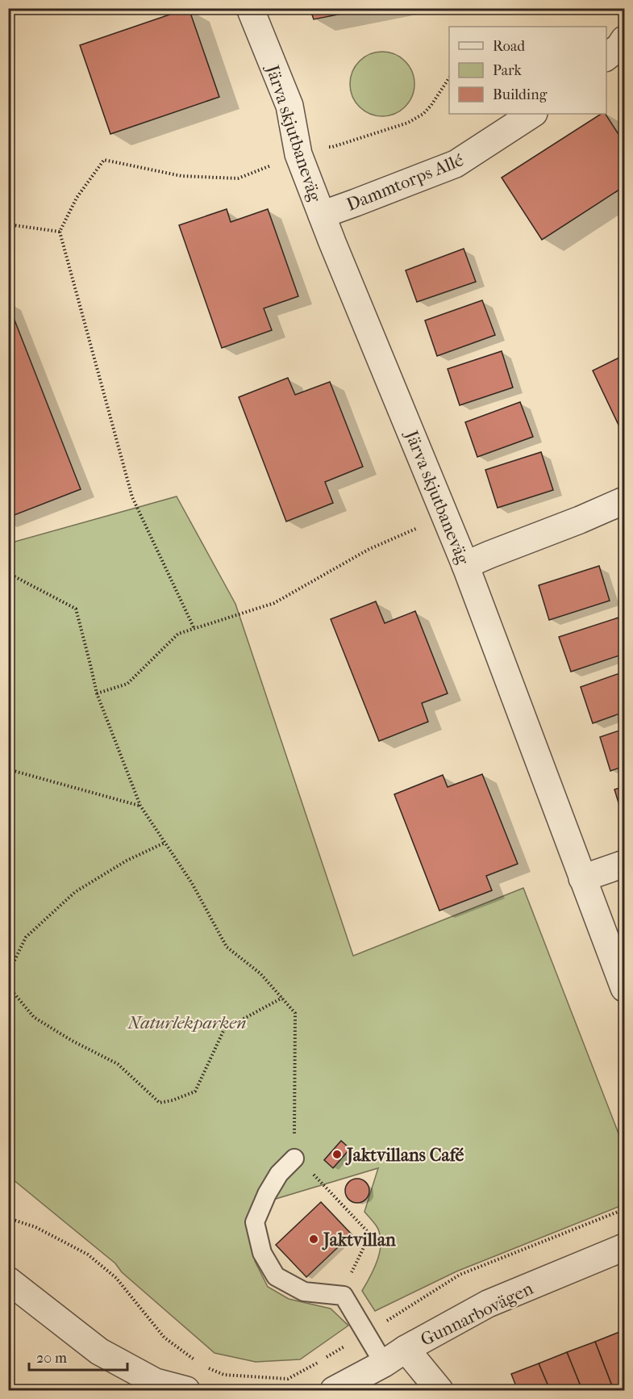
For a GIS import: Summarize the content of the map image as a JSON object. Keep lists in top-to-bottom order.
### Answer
{
  "streets": {
    "street": ["Järva skjutbaneväg", "Dammtorps Allé", "Gunnarbovägen"]
  },
  "crossings": [
    ["Järva skjutbaneväg", "Dammtorps Allé"]
  ],
  "parks": ["Naturlekparken"],
  "places": ["Jaktvillans Café", "Jaktvillan"],
  "legend": ["Road", "Park", "Building"],
  "scale_bar": "20 m"
}
